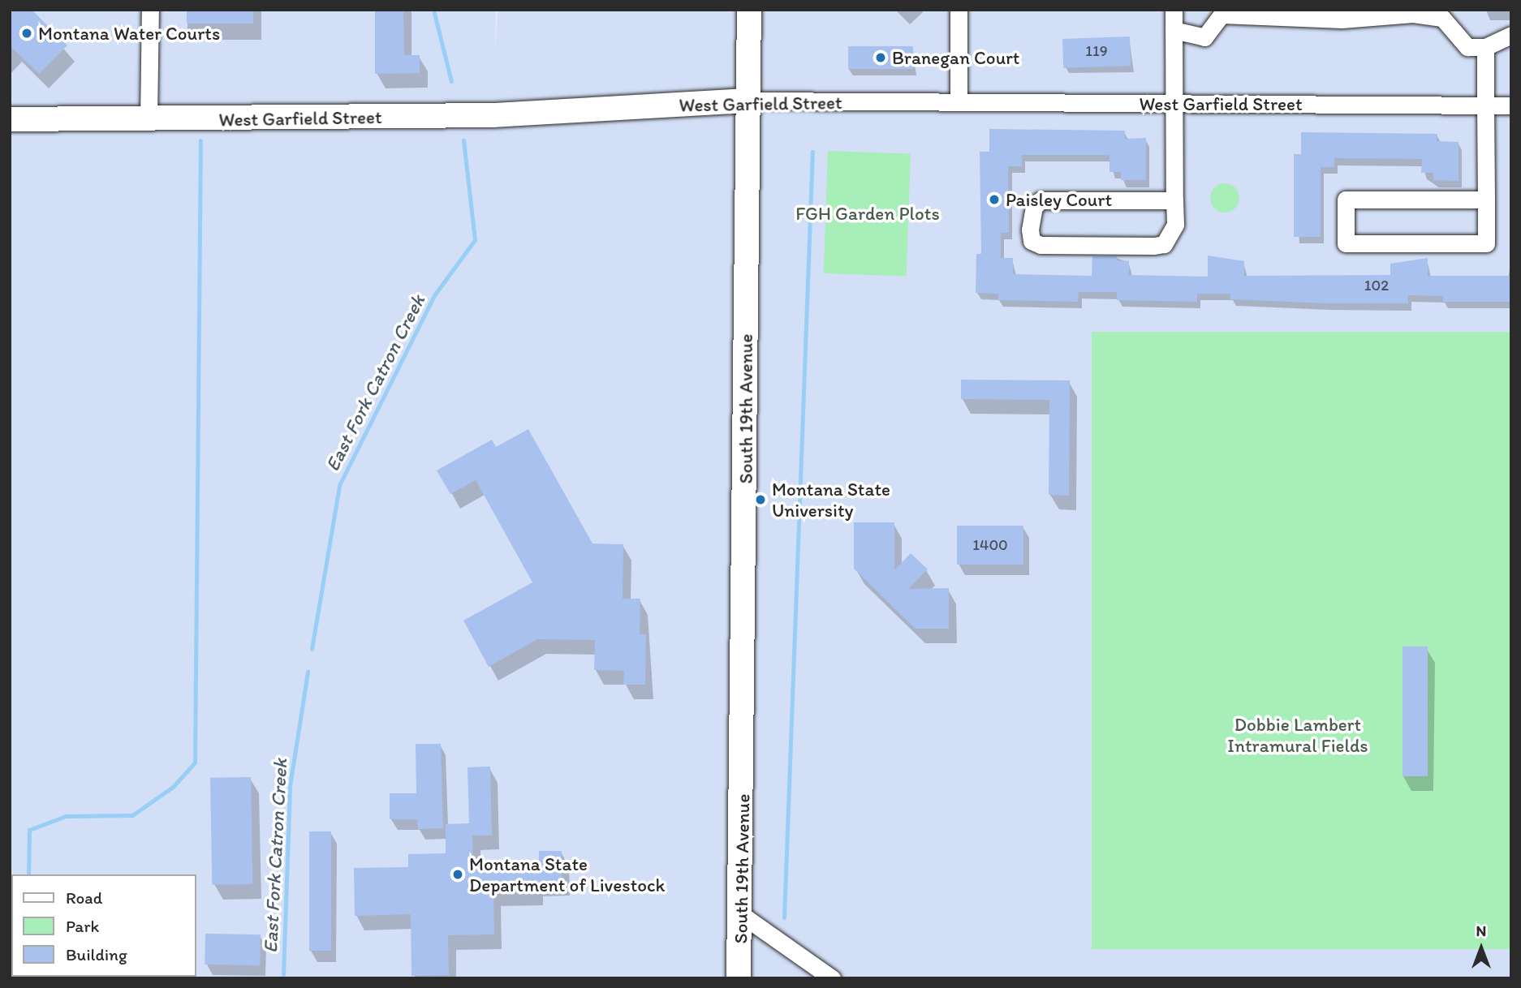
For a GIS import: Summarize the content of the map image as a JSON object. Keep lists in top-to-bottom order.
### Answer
{
  "streets": {
    "main road": ["West Garfield Street", "South 19th Avenue"]
  },
  "crossings": [
    ["West Garfield Street", "South 19th Avenue"]
  ],
  "water": ["East Fork Catron Creek"],
  "parks": ["FGH Garden Plots", "Dobbie Lambert Intramural Fields"],
  "places": [
    "Montana Water Courts",
    "Branegan Court",
    "Paisley Court",
    "Montana State University",
    "Montana State Department of Livestock"
  ],
  "house_numbers": ["119", "102", "1400"],
  "legend": ["Road", "Park", "Building"],
  "north": "top"
}
